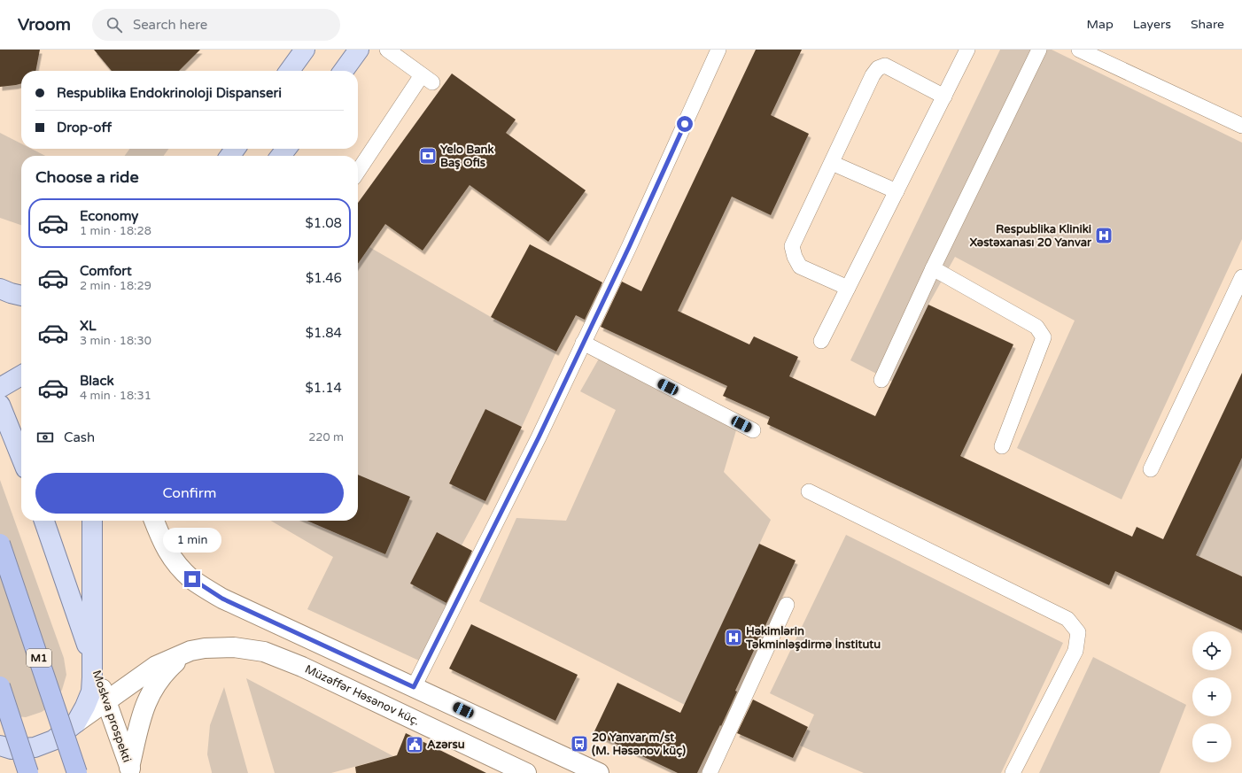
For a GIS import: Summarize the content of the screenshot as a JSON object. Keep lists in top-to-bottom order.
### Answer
{
  "streets": {
    "highway": ["M1"],
    "main road": ["Müzəffər Həsənov küç.", "Moskva prospekti"]
  },
  "places": {
    "bank": ["Yelo Bank Baş Ofis"],
    "hospital": ["Respublika Kliniki Xəstəxanası 20 Yanvar", "Həkimlərin Təkminləşdirmə İnstitutu"],
    "bus stop": ["20 Yanvar m/st (M. Həsənov küç)"],
    "public building": ["Azərsu"]
  },
  "page": {
    "header": "Vroom",
    "search": "Search here",
    "nav": ["Map", "Layers", "Share"],
    "banner": ["Respublika Endokrinoloji Dispanseri", "Drop-off"],
    "heading": "Choose a ride",
    "list": [
      {
        "name": "Economy",
        "note": "1 min · 18:28",
        "value": "$1.08"
      },
      {
        "name": "Comfort",
        "note": "2 min · 18:29",
        "value": "$1.46"
      },
      {
        "name": "XL",
        "note": "3 min · 18:30",
        "value": "$1.84"
      },
      {
        "name": "Black",
        "note": "4 min · 18:31",
        "value": "$1.14"
      }
    ],
    "pay": ["Cash", "220 m"],
    "buttons": "Confirm",
    "bubble": "1 min",
    "map_buttons": ["+", "−"]
  }
}
